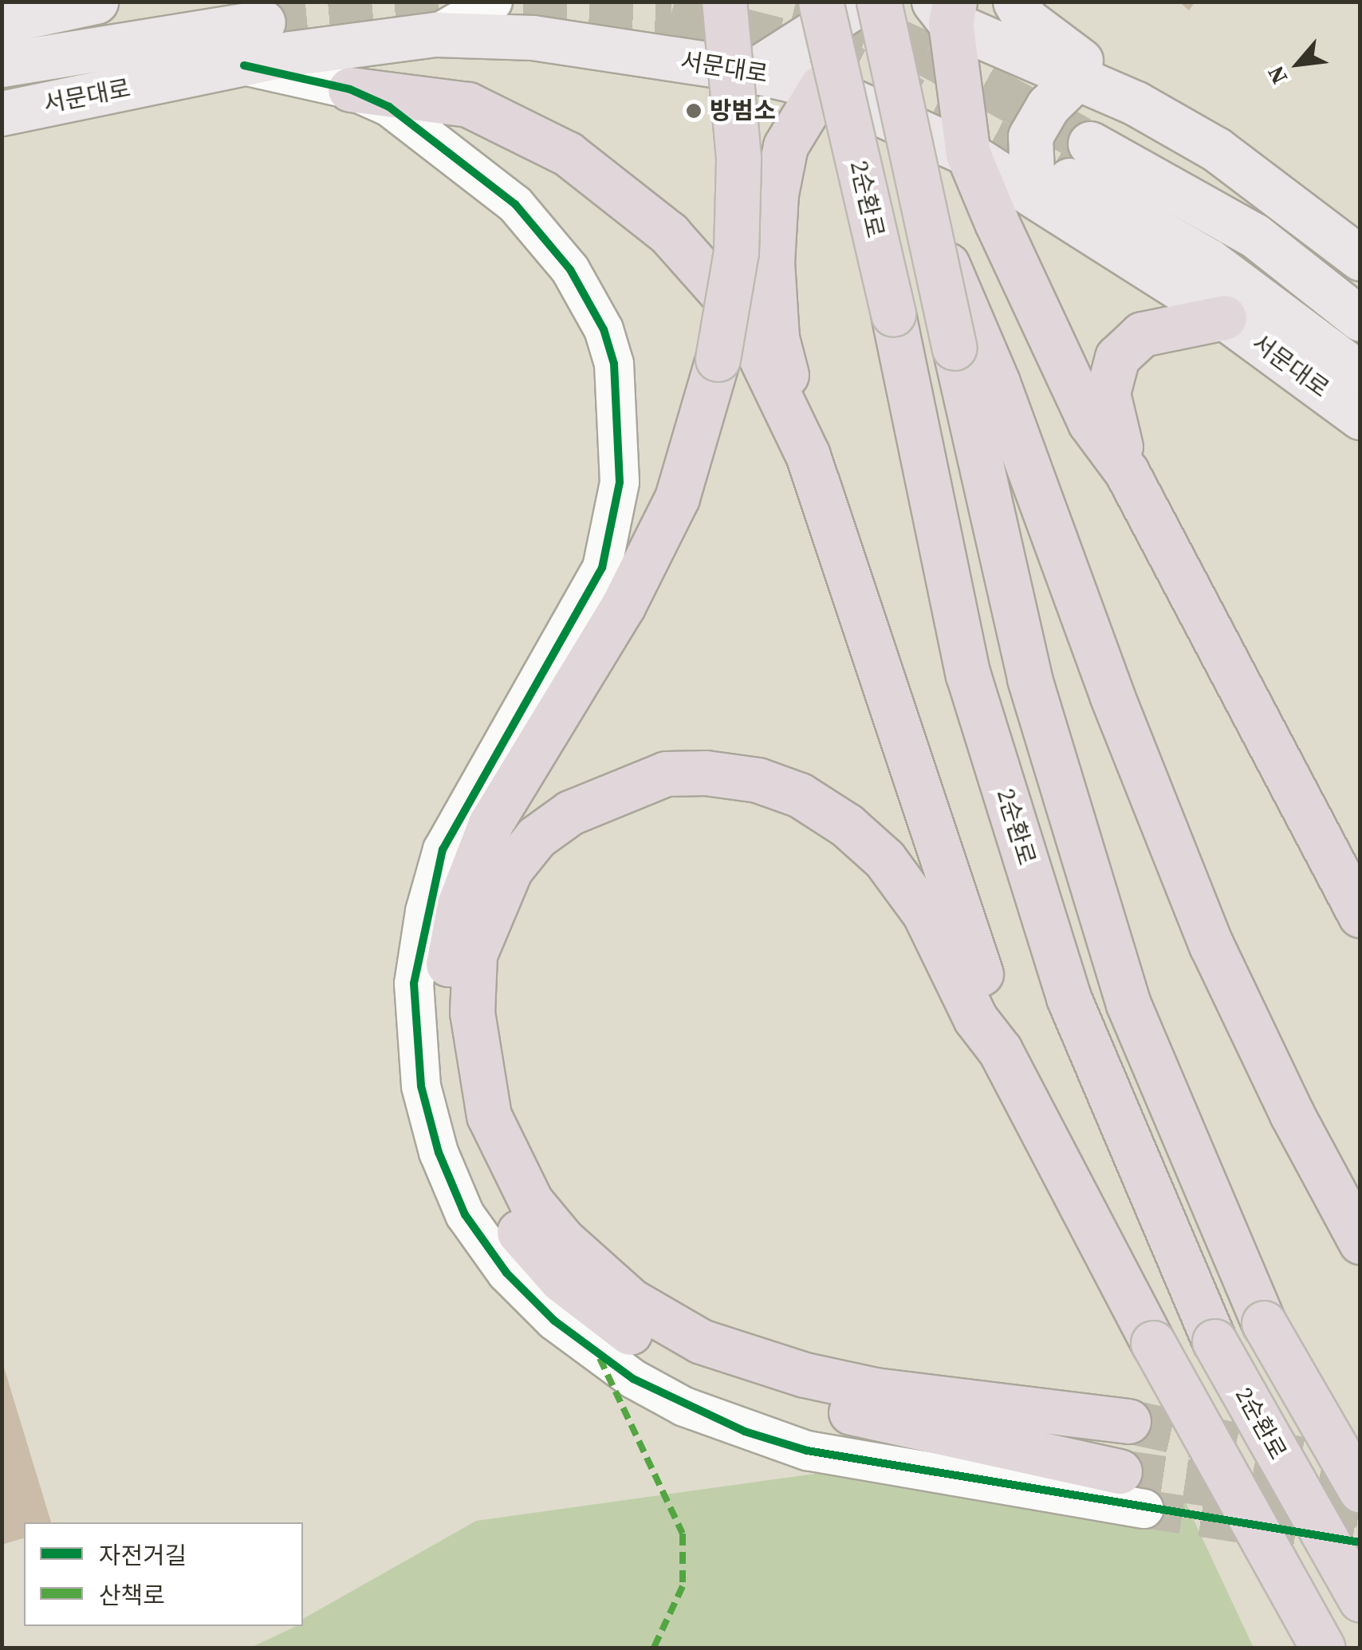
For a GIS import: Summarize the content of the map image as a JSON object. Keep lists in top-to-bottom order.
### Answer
{
  "streets": {
    "highway": ["2순환로"],
    "main road": ["서문대로"]
  },
  "places": ["방범소"],
  "legend": ["자전거길", "산책로"],
  "north": "bottom left"
}
